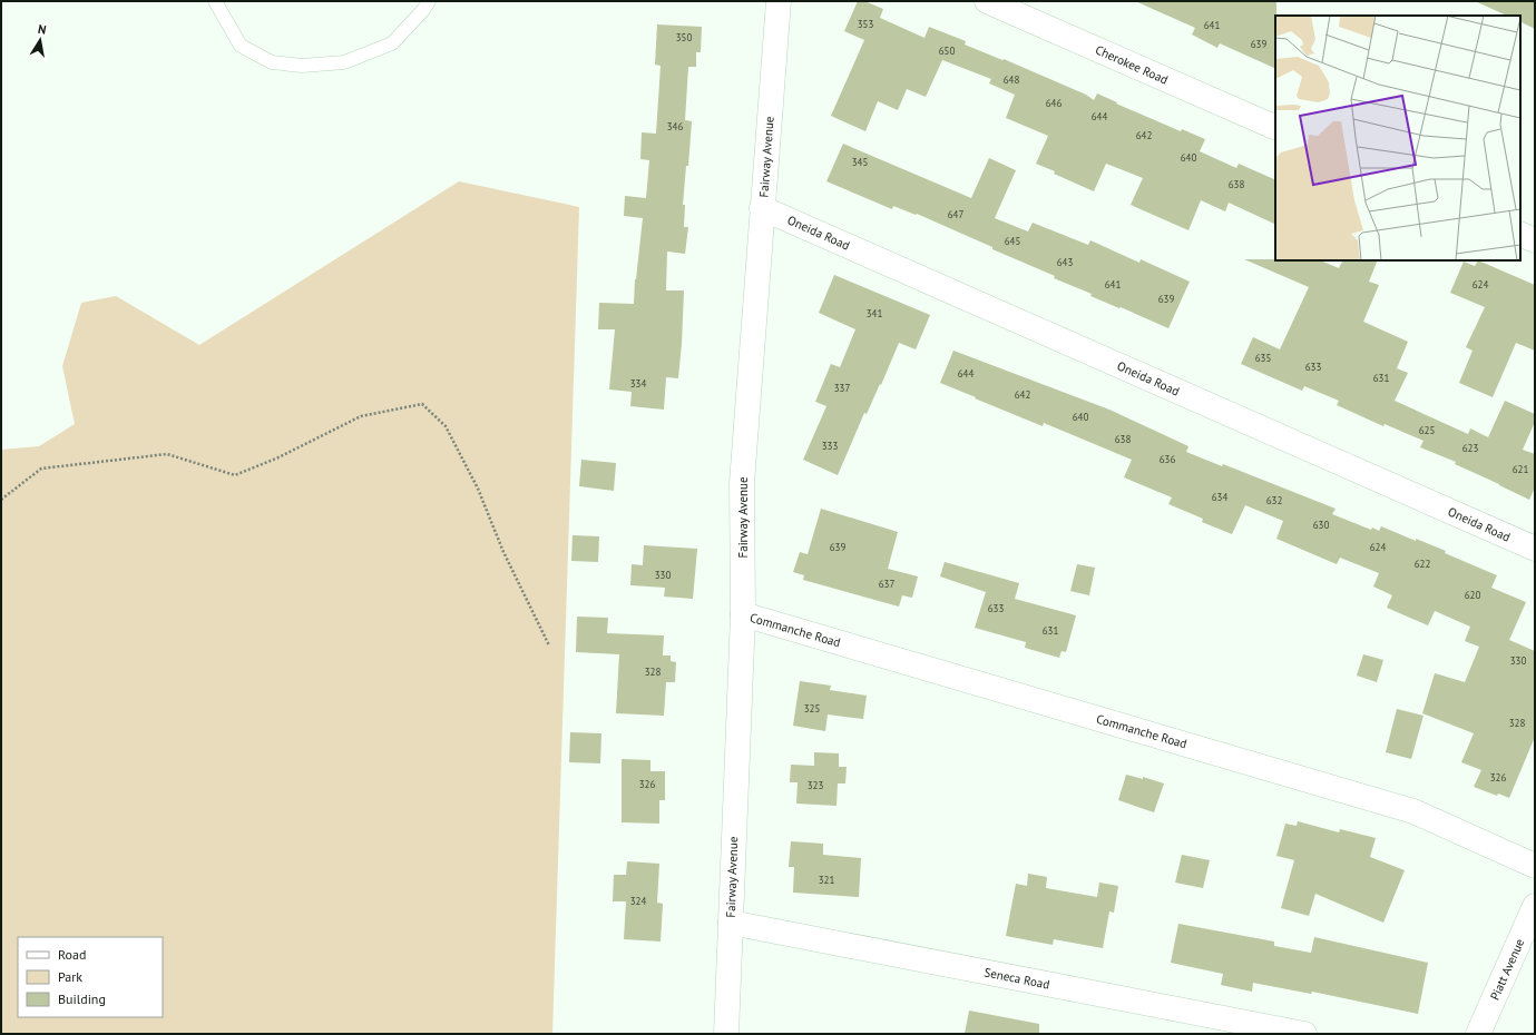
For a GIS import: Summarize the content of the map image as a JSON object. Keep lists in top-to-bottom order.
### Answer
{
  "streets": {
    "street": [
      "Cherokee Road",
      "Fairway Avenue",
      "Oneida Road",
      "Commanche Road",
      "Piatt Avenue",
      "Seneca Road"
    ]
  },
  "crossings": [
    ["Fairway Avenue", "Oneida Road"],
    ["Fairway Avenue", "Commanche Road"],
    ["Fairway Avenue", "Seneca Road"]
  ],
  "house_numbers": [
    "353",
    "641",
    "350",
    "639",
    "650",
    "648",
    "646",
    "644",
    "346",
    "642",
    "640",
    "345",
    "638",
    "647",
    "645",
    "643",
    "641",
    "624",
    "639",
    "341",
    "635",
    "633",
    "644",
    "631",
    "334",
    "337",
    "642",
    "640",
    "625",
    "638",
    "333",
    "623",
    "636",
    "621",
    "634",
    "632",
    "630",
    "639",
    "624",
    "622",
    "330",
    "637",
    "620",
    "633",
    "631",
    "330",
    "328",
    "325",
    "328",
    "326",
    "326",
    "323",
    "321",
    "324"
  ],
  "legend": ["Road", "Park", "Building"],
  "north": "top"
}
